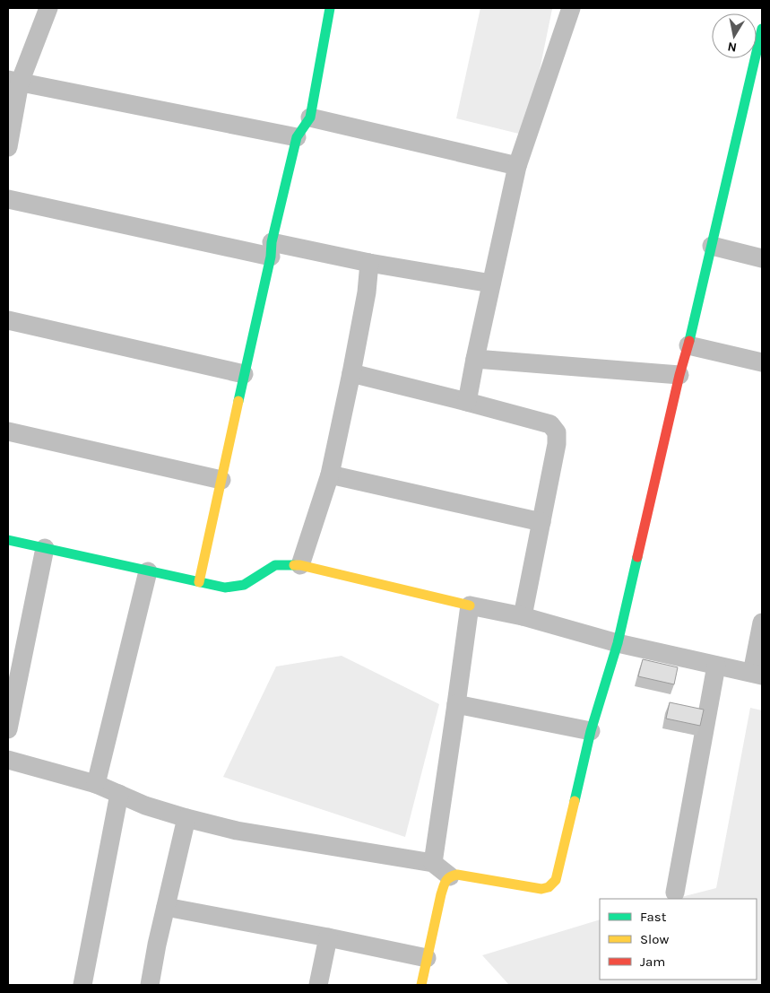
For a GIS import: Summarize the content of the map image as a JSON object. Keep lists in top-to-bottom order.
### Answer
{
  "legend": ["Fast", "Slow", "Jam"],
  "north": "bottom"
}
